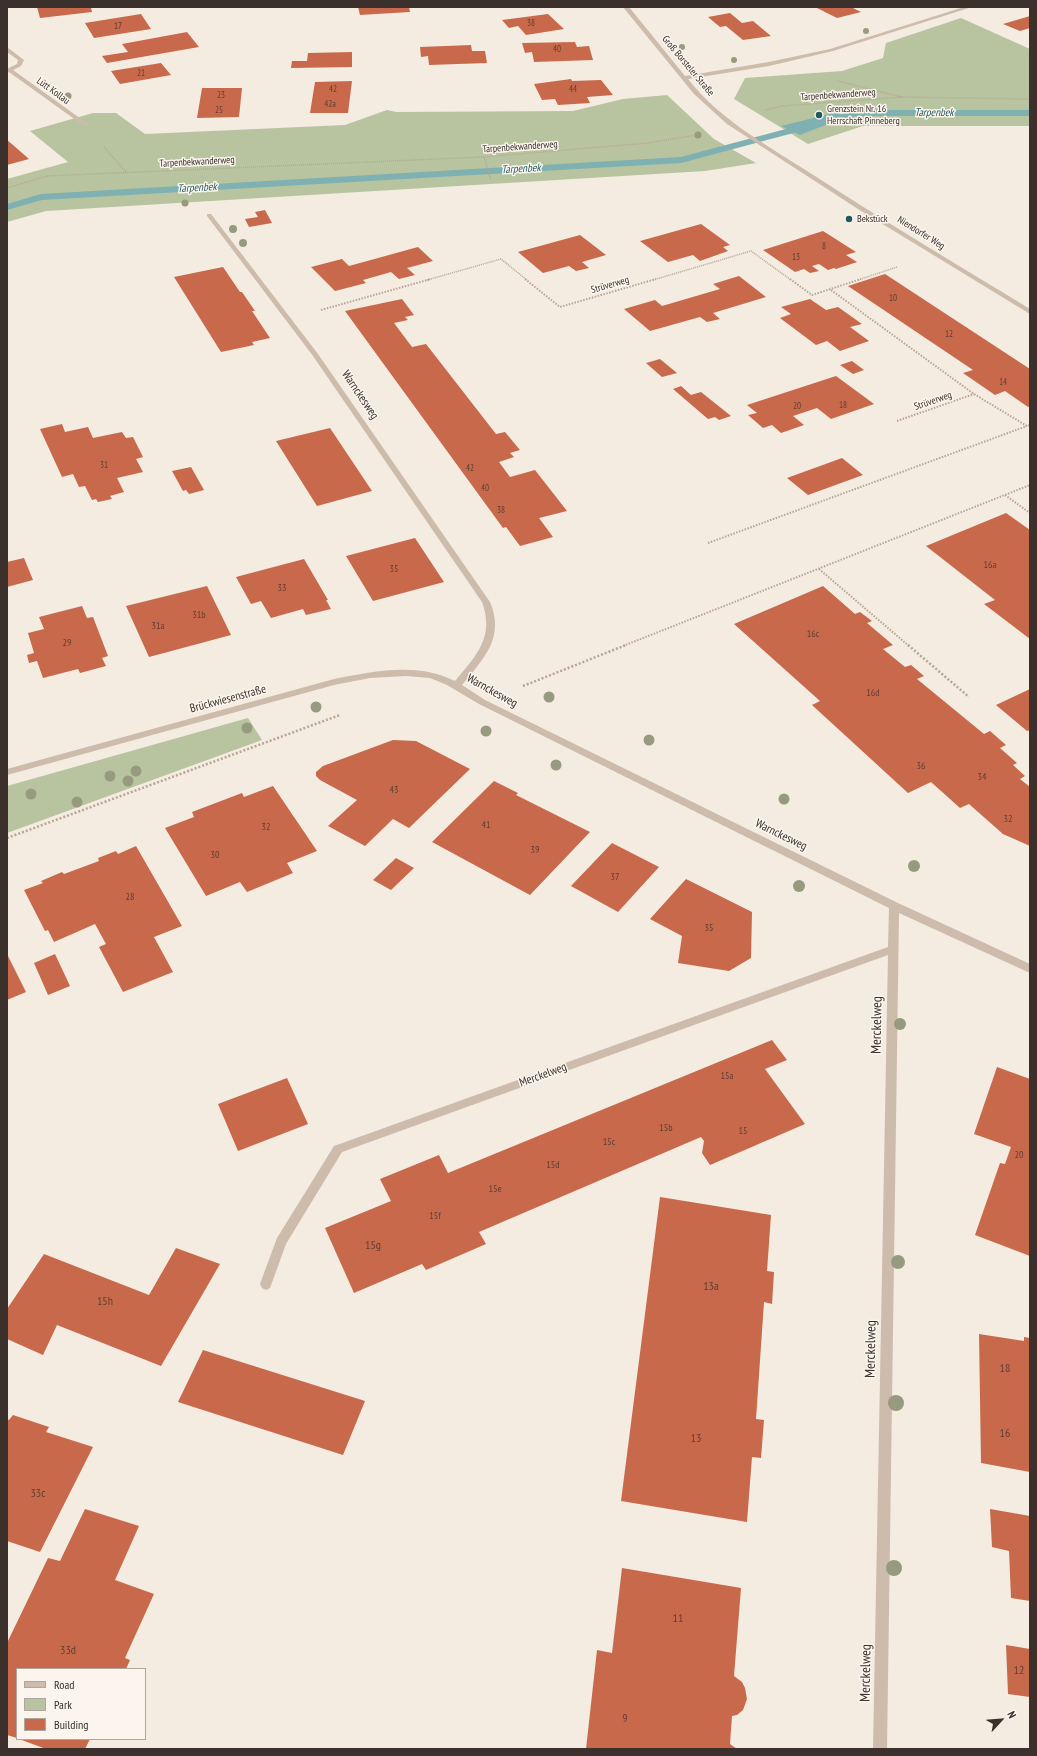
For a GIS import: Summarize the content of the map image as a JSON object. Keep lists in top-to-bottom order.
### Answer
{
  "streets": {
    "street": [
      "Groß Borsteler Straße",
      "Lütt Kollau",
      "Niendorfer Weg",
      "Warnckesweg",
      "Brückwiesenstraße",
      "Merckelweg"
    ],
    "path": ["Tarpenbekwanderweg", "Strüverweg"]
  },
  "crossings": [
    ["Groß Borsteler Straße", "Tarpenbekwanderweg"],
    ["Groß Borsteler Straße", "Niendorfer Weg"],
    ["Niendorfer Weg", "Strüverweg"],
    ["Strüverweg", "Warnckesweg"],
    ["Warnckesweg", "Brückwiesenstraße"],
    ["Warnckesweg", "Merckelweg"]
  ],
  "water": ["Tarpenbek"],
  "places": ["Grenzstein Nr. 16 Herrschaft Pinneberg", "Bekstück"],
  "house_numbers": [
    "38",
    "17",
    "40",
    "21",
    "42",
    "44",
    "23",
    "42a",
    "25",
    "8",
    "13",
    "10",
    "12",
    "14",
    "18",
    "20",
    "31",
    "42",
    "40",
    "38",
    "16a",
    "35",
    "33",
    "31b",
    "31a",
    "16c",
    "29",
    "16d",
    "36",
    "34",
    "43",
    "32",
    "41",
    "32",
    "39",
    "30",
    "37",
    "28",
    "35",
    "15a",
    "15b",
    "15",
    "15c",
    "20",
    "15d",
    "15e",
    "15f",
    "15g",
    "13a",
    "15h",
    "18",
    "16",
    "13",
    "33c",
    "11",
    "33d",
    "12",
    "9"
  ],
  "legend": ["Road", "Park", "Building"],
  "north": "top right"
}
